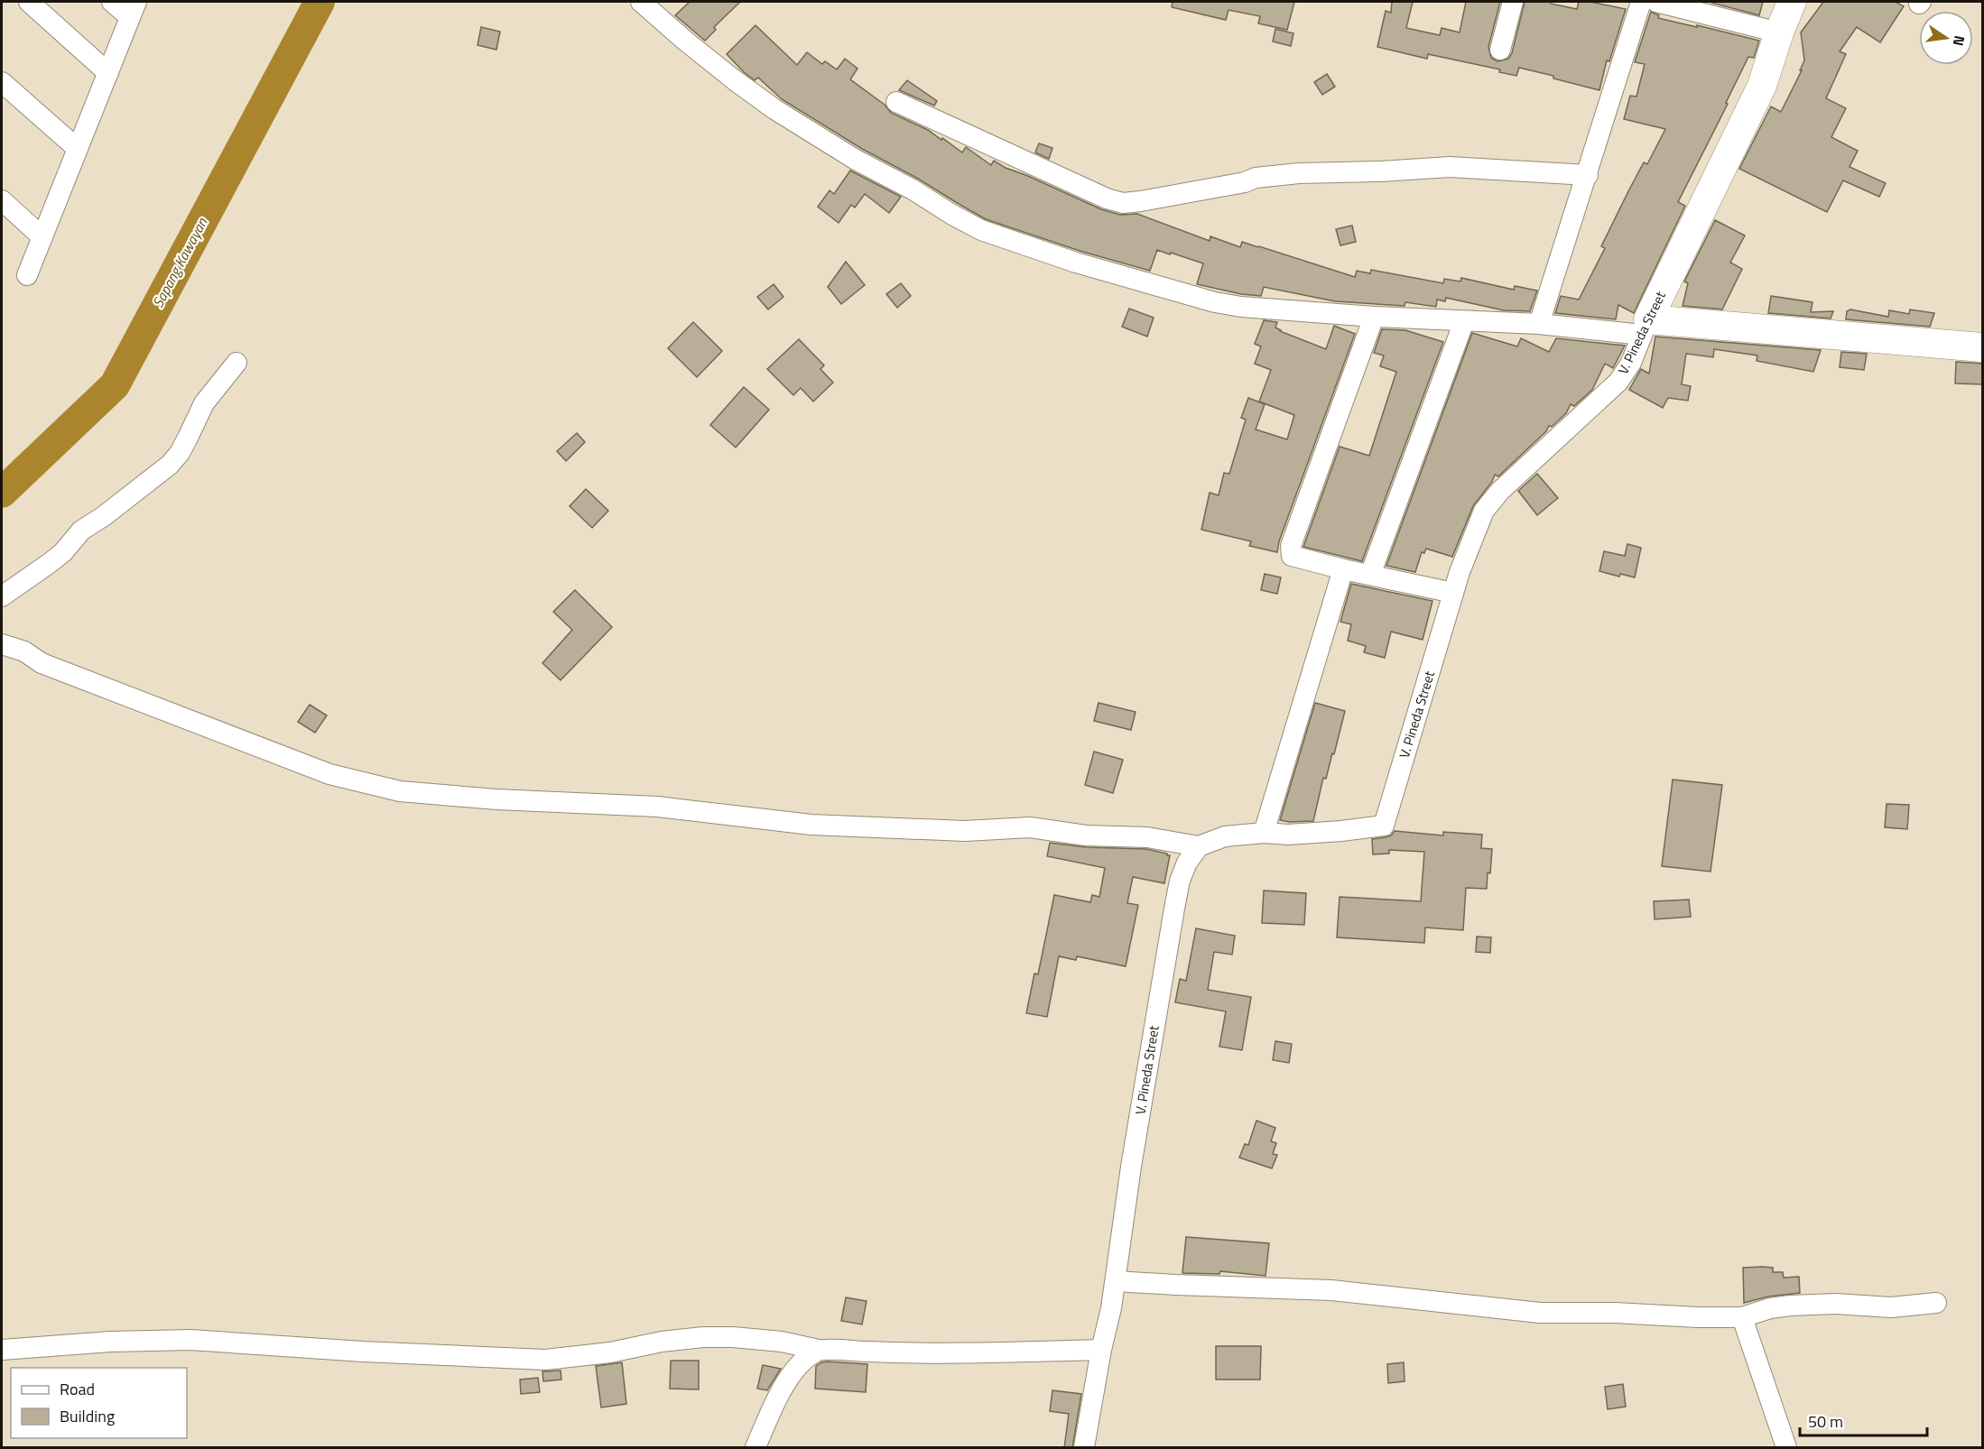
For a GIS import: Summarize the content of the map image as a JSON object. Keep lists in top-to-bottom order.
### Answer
{
  "streets": {
    "street": ["V. Pineda Street"]
  },
  "water": ["Sapang Kawayan"],
  "legend": ["Road", "Building"],
  "scale_bar": "50 m",
  "north": "right"
}
